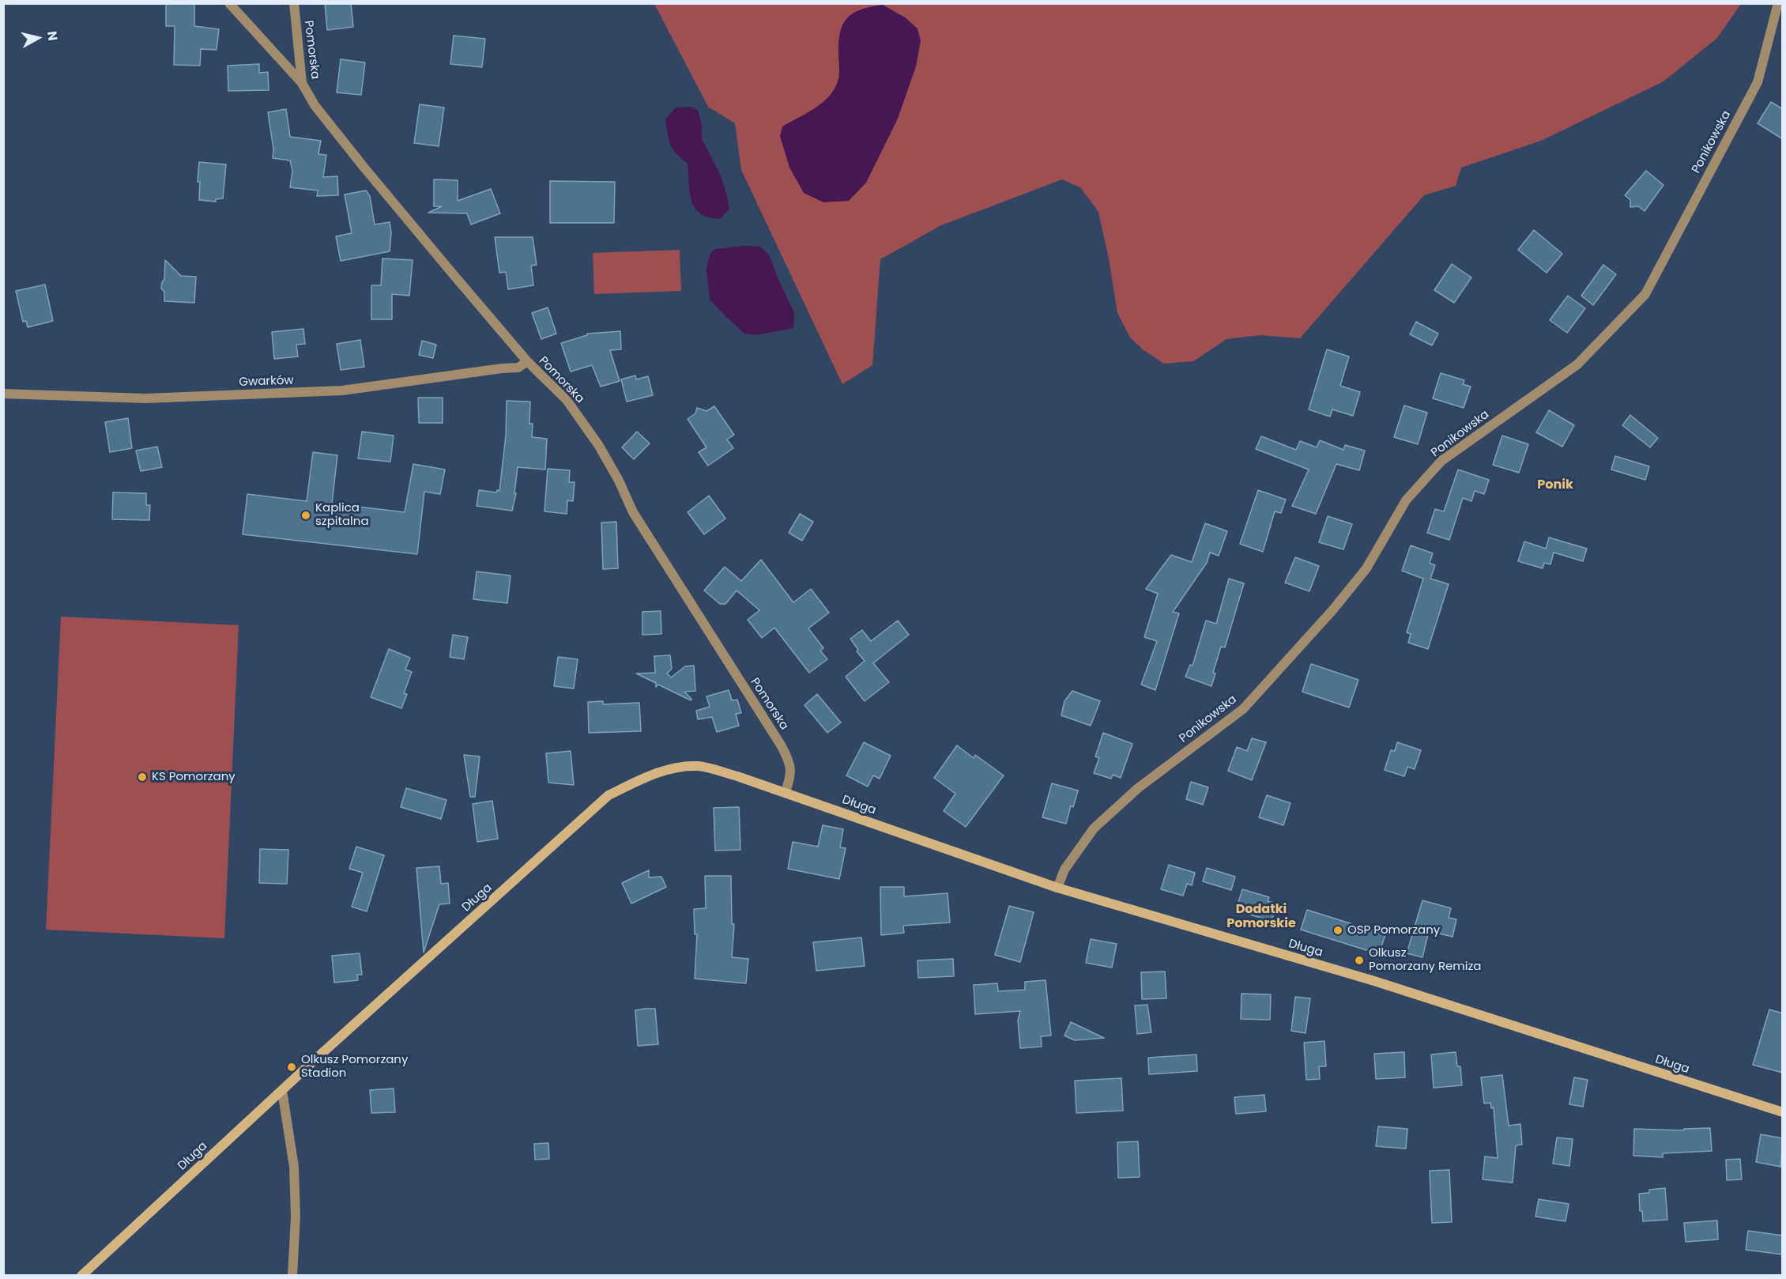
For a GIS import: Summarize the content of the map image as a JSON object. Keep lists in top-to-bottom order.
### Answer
{
  "streets": {
    "street": [
      "Pomorska",
      "Ponikowska",
      "Gwarków",
      "Długa"
    ]
  },
  "crossings": [
    ["Pomorska", "Gwarków"],
    ["Pomorska", "Długa"],
    ["Ponikowska", "Długa"]
  ],
  "districts": ["Ponik", "Dodatki Pomorskie"],
  "places": [
    "Kaplica szpitalna",
    "KS Pomorzany",
    "OSP Pomorzany",
    "Olkusz Pomorzany Remiza",
    "Olkusz Pomorzany Stadion"
  ],
  "north": "right"
}
